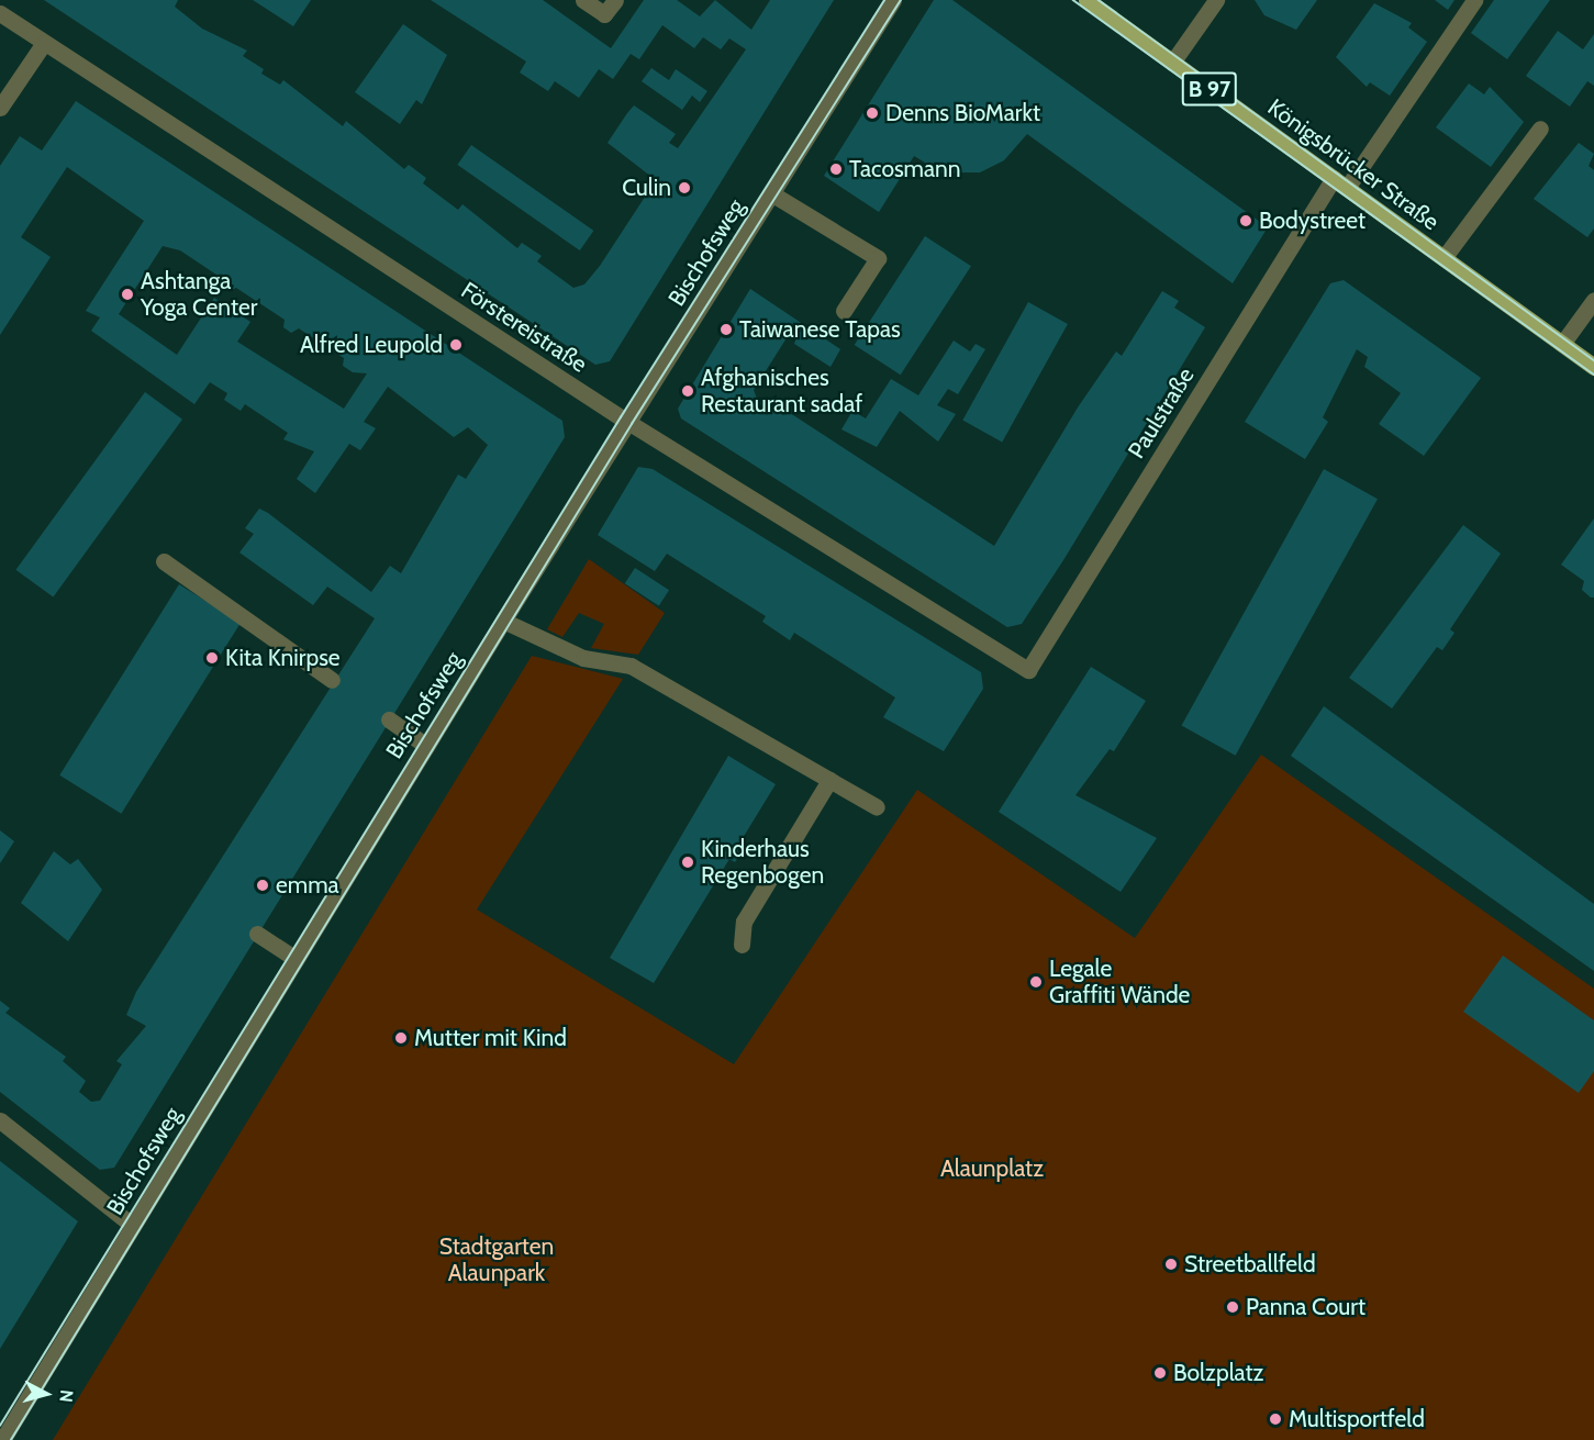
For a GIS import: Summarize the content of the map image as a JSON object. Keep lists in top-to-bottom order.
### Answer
{
  "streets": {
    "main road": ["B 97", "Königsbrücker Straße"],
    "street": ["Bischofsweg", "Förstereistraße", "Paulstraße"]
  },
  "crossings": [
    ["Königsbrücker Straße", "Paulstraße"],
    ["Bischofsweg", "Förstereistraße"],
    ["Förstereistraße", "Paulstraße"]
  ],
  "parks": ["Alaunplatz", "Stadtgarten Alaunpark"],
  "places": [
    "Denns BioMarkt",
    "Tacosmann",
    "Culin",
    "Bodystreet",
    "Ashtanga Yoga Center",
    "Taiwanese Tapas",
    "Alfred Leupold",
    "Afghanisches Restaurant sadaf",
    "Kita Knirpse",
    "Kinderhaus Regenbogen",
    "emma",
    "Legale Graffiti Wände",
    "Mutter mit Kind",
    "Streetballfeld",
    "Panna Court",
    "Bolzplatz",
    "Multisportfeld"
  ],
  "north": "right"
}
